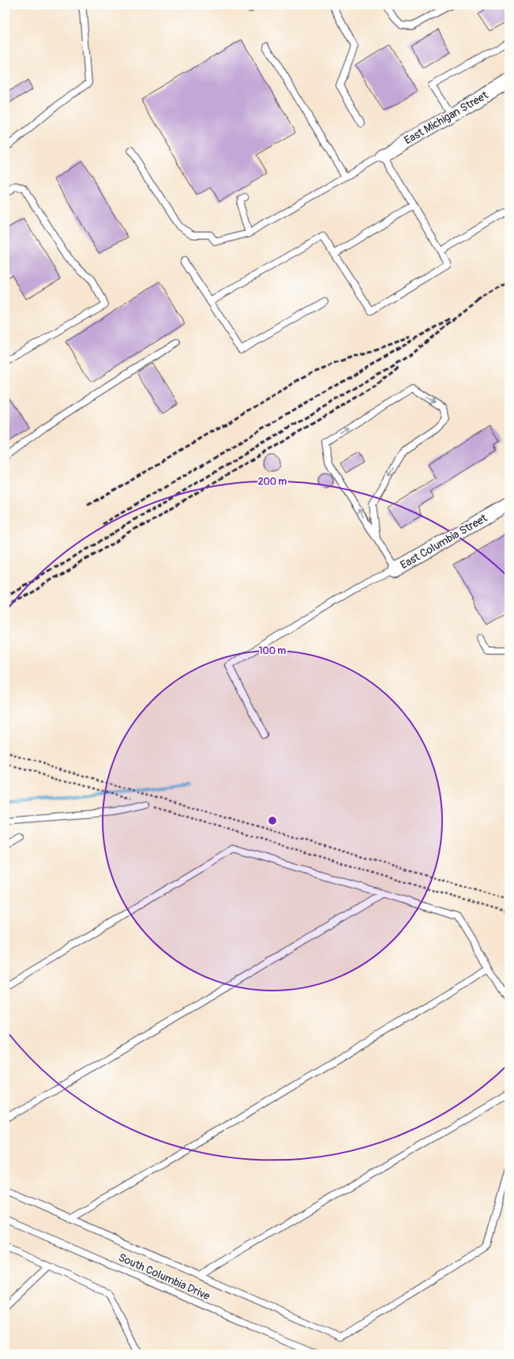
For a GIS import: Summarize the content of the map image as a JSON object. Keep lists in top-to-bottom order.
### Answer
{
  "streets": {
    "street": ["East Michigan Street", "East Columbia Street"],
    "lane": ["South Columbia Drive"]
  },
  "rings": ["200 m", "100 m"]
}
